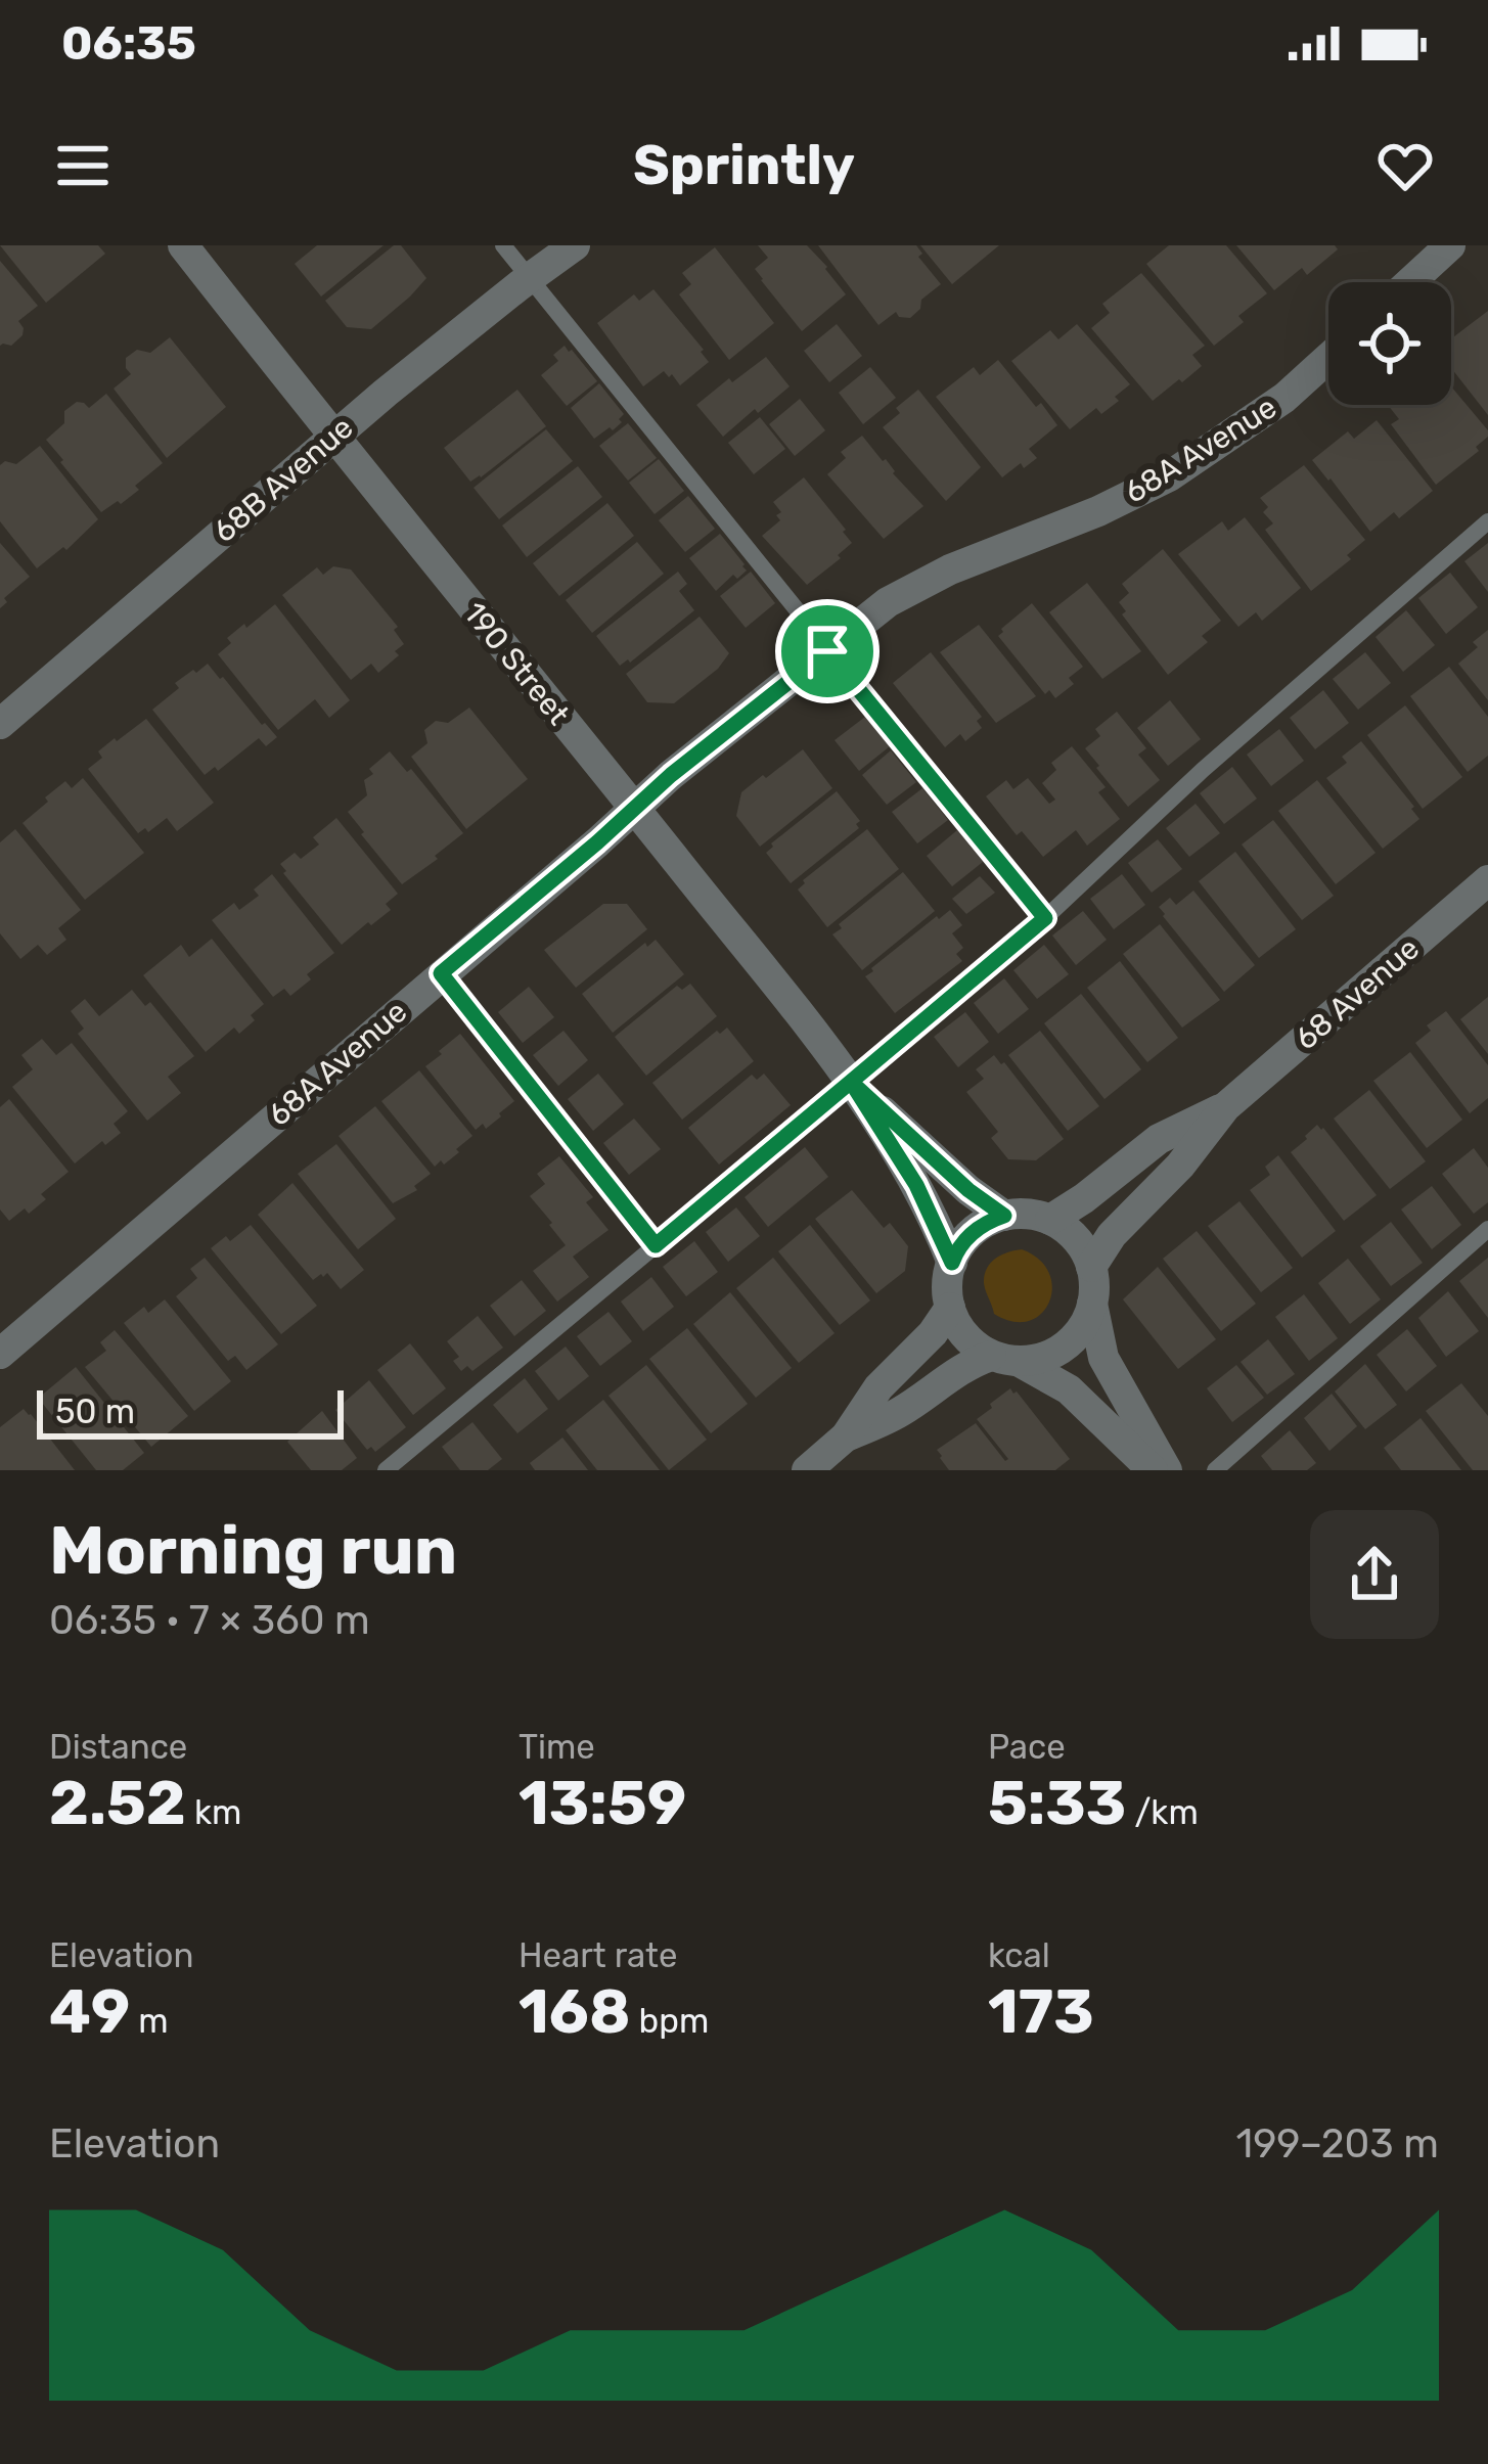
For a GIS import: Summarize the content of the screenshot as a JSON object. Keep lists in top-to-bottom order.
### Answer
{
  "streets": {
    "street": [
      "68A Avenue",
      "68B Avenue",
      "190 Street",
      "68 Avenue"
    ]
  },
  "crossings": [
    ["68A Avenue", "190 Street"],
    ["68B Avenue", "190 Street"],
    ["190 Street", "68 Avenue"]
  ],
  "scale_bar": "50 m",
  "page": {
    "status": "06:35",
    "header": "Sprintly",
    "scale": "50 m",
    "heading": ["Morning run", "06:35 · 7 × 360 m"],
    "stats": [
      ["Distance", "2.52 km"],
      ["Time", "13:59"],
      ["Pace", "5:33 /km"],
      ["Elevation", "49 m"],
      ["Heart rate", "168 bpm"],
      ["kcal", "173"]
    ],
    "chart": ["Elevation", "199–203 m"]
  }
}
